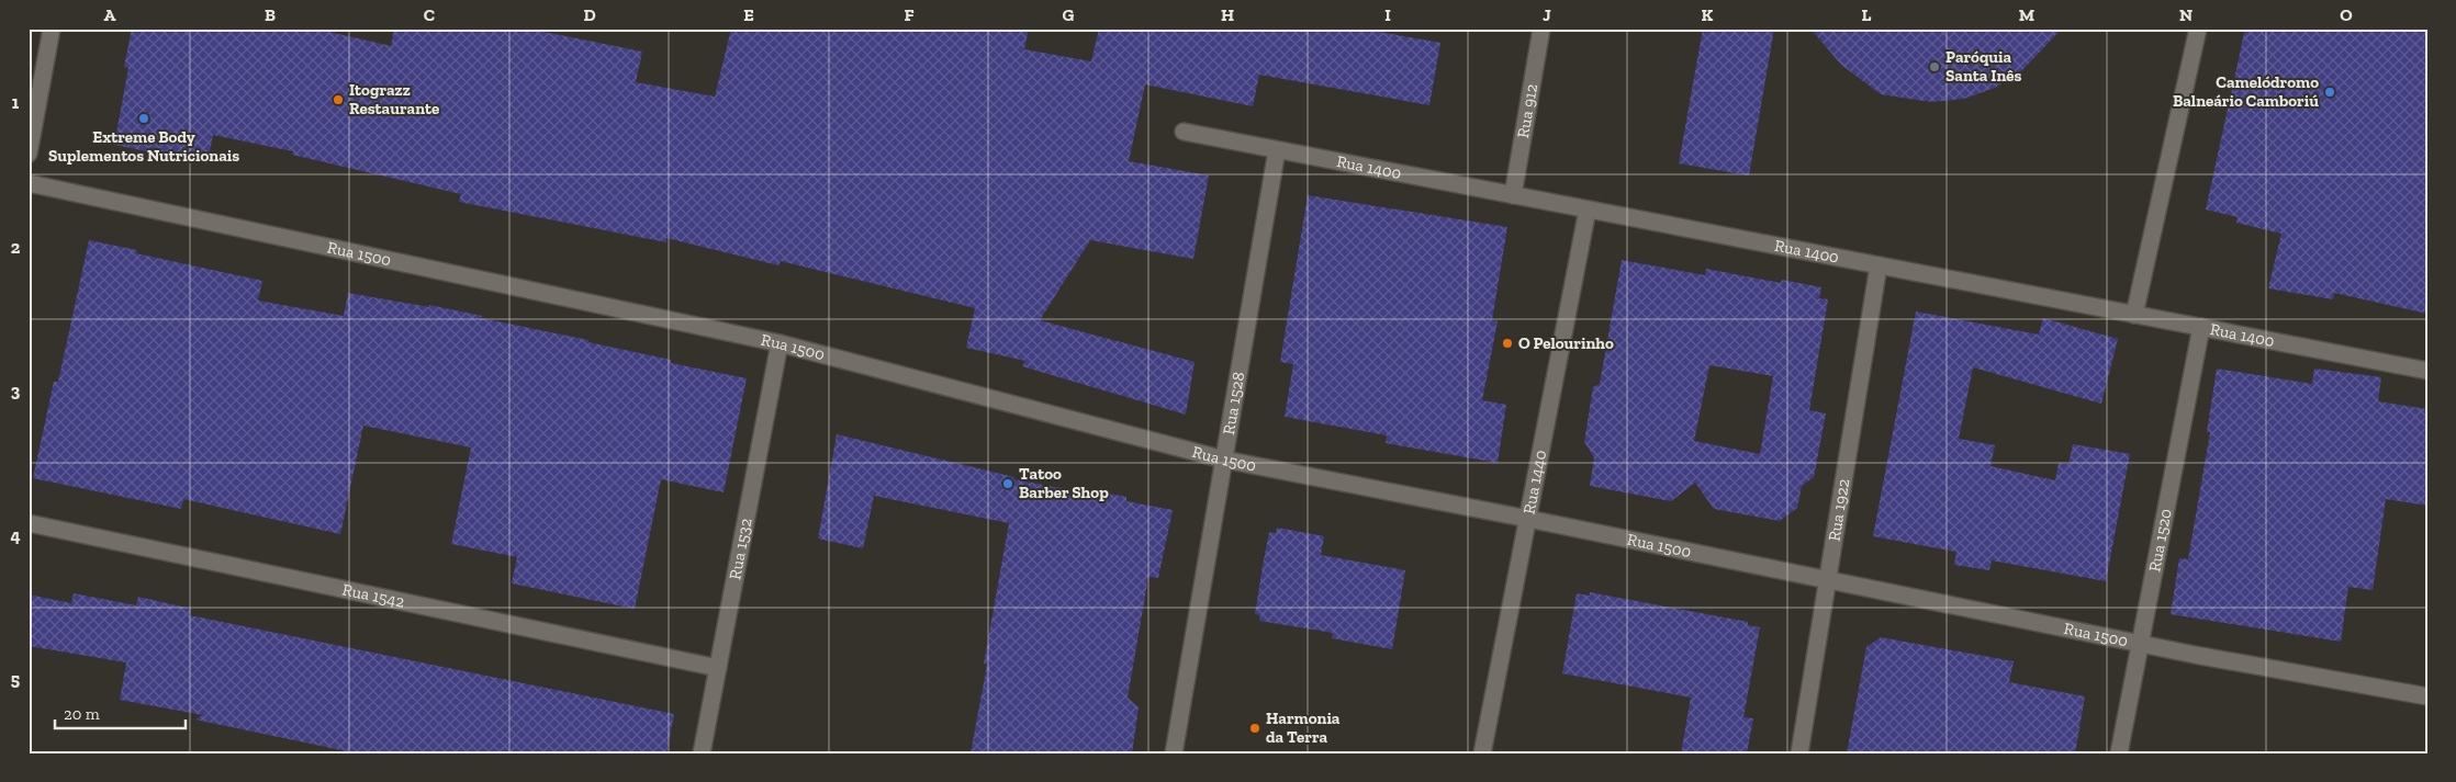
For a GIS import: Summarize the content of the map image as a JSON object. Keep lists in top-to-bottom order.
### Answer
{
  "streets": {
    "street": [
      "Rua 912",
      "Rua 1400",
      "Rua 1500",
      "Rua 1528",
      "Rua 1440",
      "Rua 1922",
      "Rua 1520",
      "Rua 1532",
      "Rua 1542"
    ]
  },
  "crossings": [
    ["Rua 912", "Rua 1400"],
    ["Rua 1400", "Rua 1528"],
    ["Rua 1400", "Rua 1440"],
    ["Rua 1400", "Rua 1922"],
    ["Rua 1400", "Rua 1520"],
    ["Rua 1500", "Rua 1528"],
    ["Rua 1500", "Rua 1440"],
    ["Rua 1500", "Rua 1922"],
    ["Rua 1500", "Rua 1520"],
    ["Rua 1500", "Rua 1532"],
    ["Rua 1532", "Rua 1542"]
  ],
  "places": [
    "Paróquia Santa Inês",
    "Camelódromo Balneário Camboriú",
    "Itograzz Restaurante",
    "Extreme Body Suplementos Nutricionais",
    "O Pelourinho",
    "Tatoo Barber Shop",
    "Harmonia da Terra"
  ],
  "scale_bar": "20 m",
  "grid": {
    "columns": [
      "A",
      "B",
      "C",
      "D",
      "E",
      "F",
      "G",
      "H",
      "I",
      "J",
      "K",
      "L",
      "M",
      "N",
      "O"
    ],
    "rows": [
      "1",
      "2",
      "3",
      "4",
      "5"
    ]
  }
}
